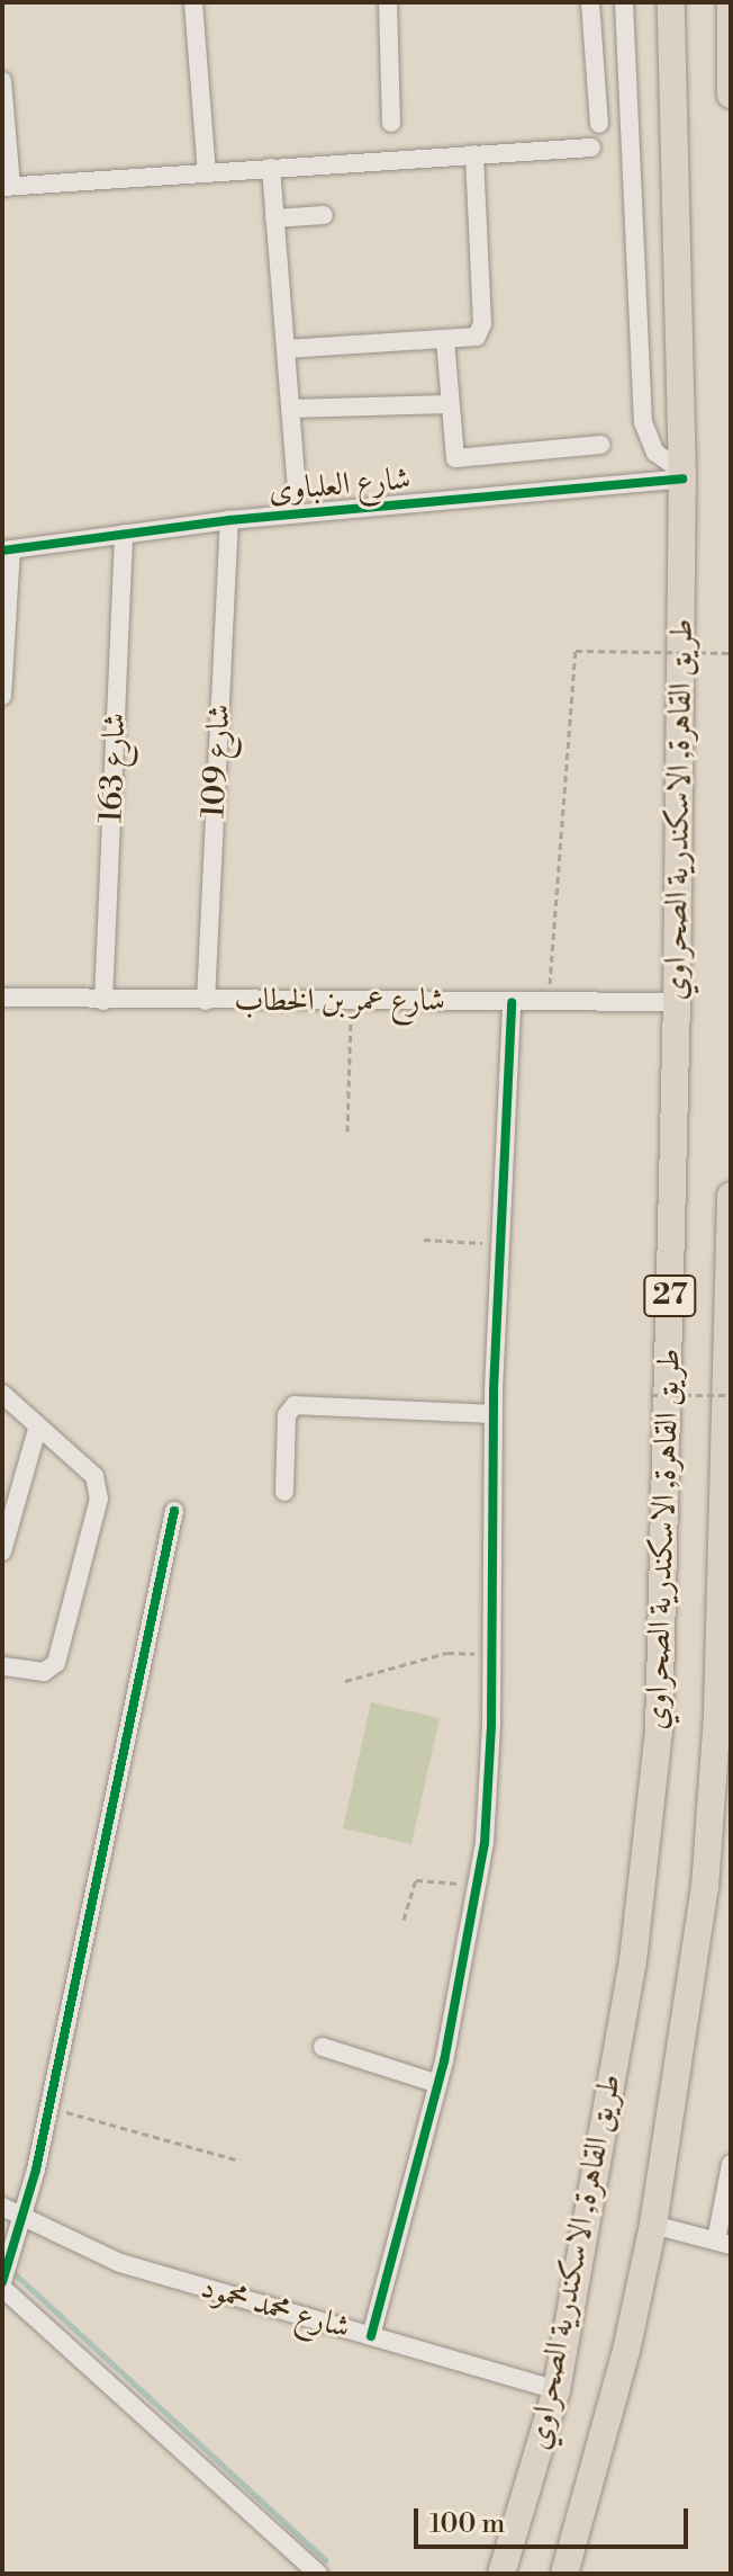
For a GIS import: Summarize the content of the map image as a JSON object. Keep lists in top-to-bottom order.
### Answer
{
  "streets": {
    "highway": ["طريق القاهرة, الاسكندرية الصحراوي", "27"],
    "street": [
      "شارع العلباوى",
      "شارع 109",
      "شارع 163",
      "شارع عمر بن الخطاب",
      "شارع محمد محمود"
    ]
  },
  "crossings": [
    ["شارع العلباوى", "شارع 109"],
    ["شارع العلباوى", "شارع 163"],
    ["شارع العلباوى", "طريق القاهرة, الاسكندرية الصحراوي"],
    ["شارع 109", "شارع عمر بن الخطاب"],
    ["شارع 163", "شارع عمر بن الخطاب"],
    ["طريق القاهرة, الاسكندرية الصحراوي", "شارع عمر بن الخطاب"],
    ["طريق القاهرة, الاسكندرية الصحراوي", "شارع محمد محمود"]
  ],
  "scale_bar": "100 m"
}
